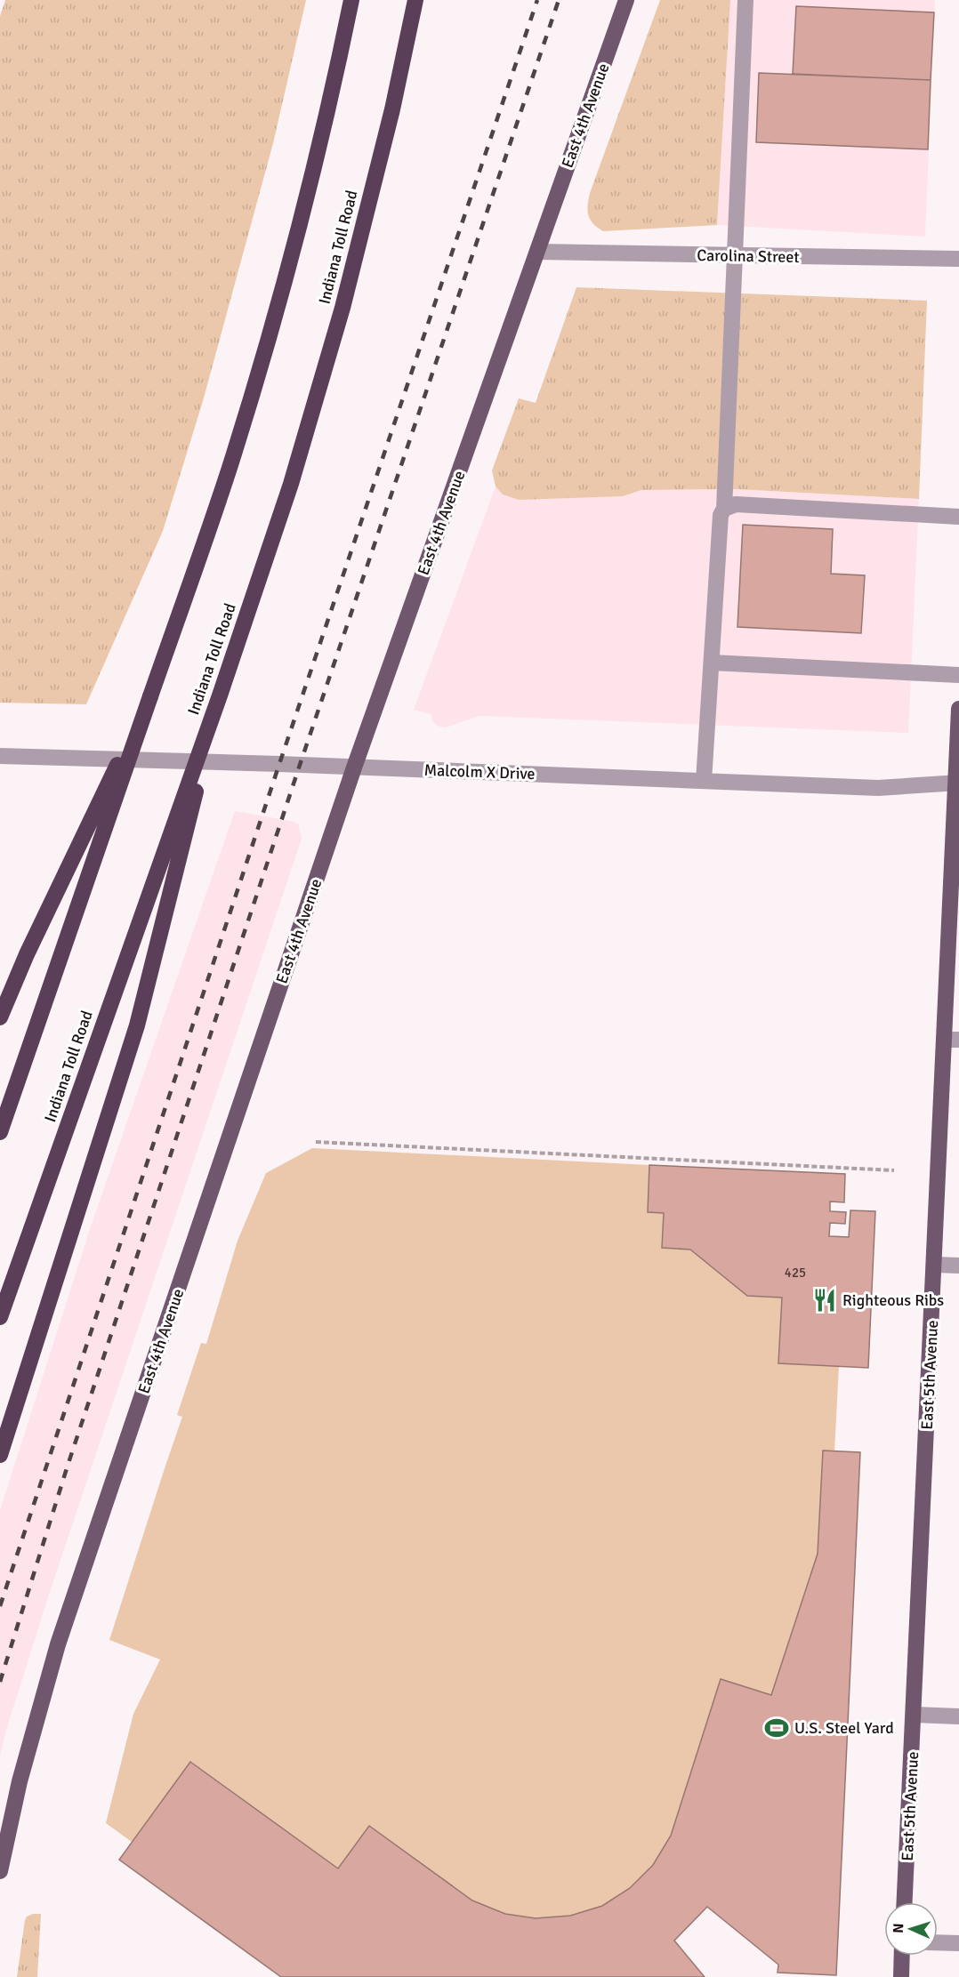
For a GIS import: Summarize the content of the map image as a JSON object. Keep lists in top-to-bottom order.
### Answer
{
  "streets": {
    "highway": ["Indiana Toll Road"],
    "main road": ["East 4th Avenue", "East 5th Avenue"],
    "street": ["Carolina Street", "Malcolm X Drive"]
  },
  "crossings": [
    ["East 4th Avenue", "Carolina Street"],
    ["East 4th Avenue", "Malcolm X Drive"],
    ["Malcolm X Drive", "East 5th Avenue"]
  ],
  "places": {
    "restaurant": ["Righteous Ribs"],
    "sports": ["U.S. Steel Yard"]
  },
  "house_numbers": ["425"],
  "north": "left"
}
